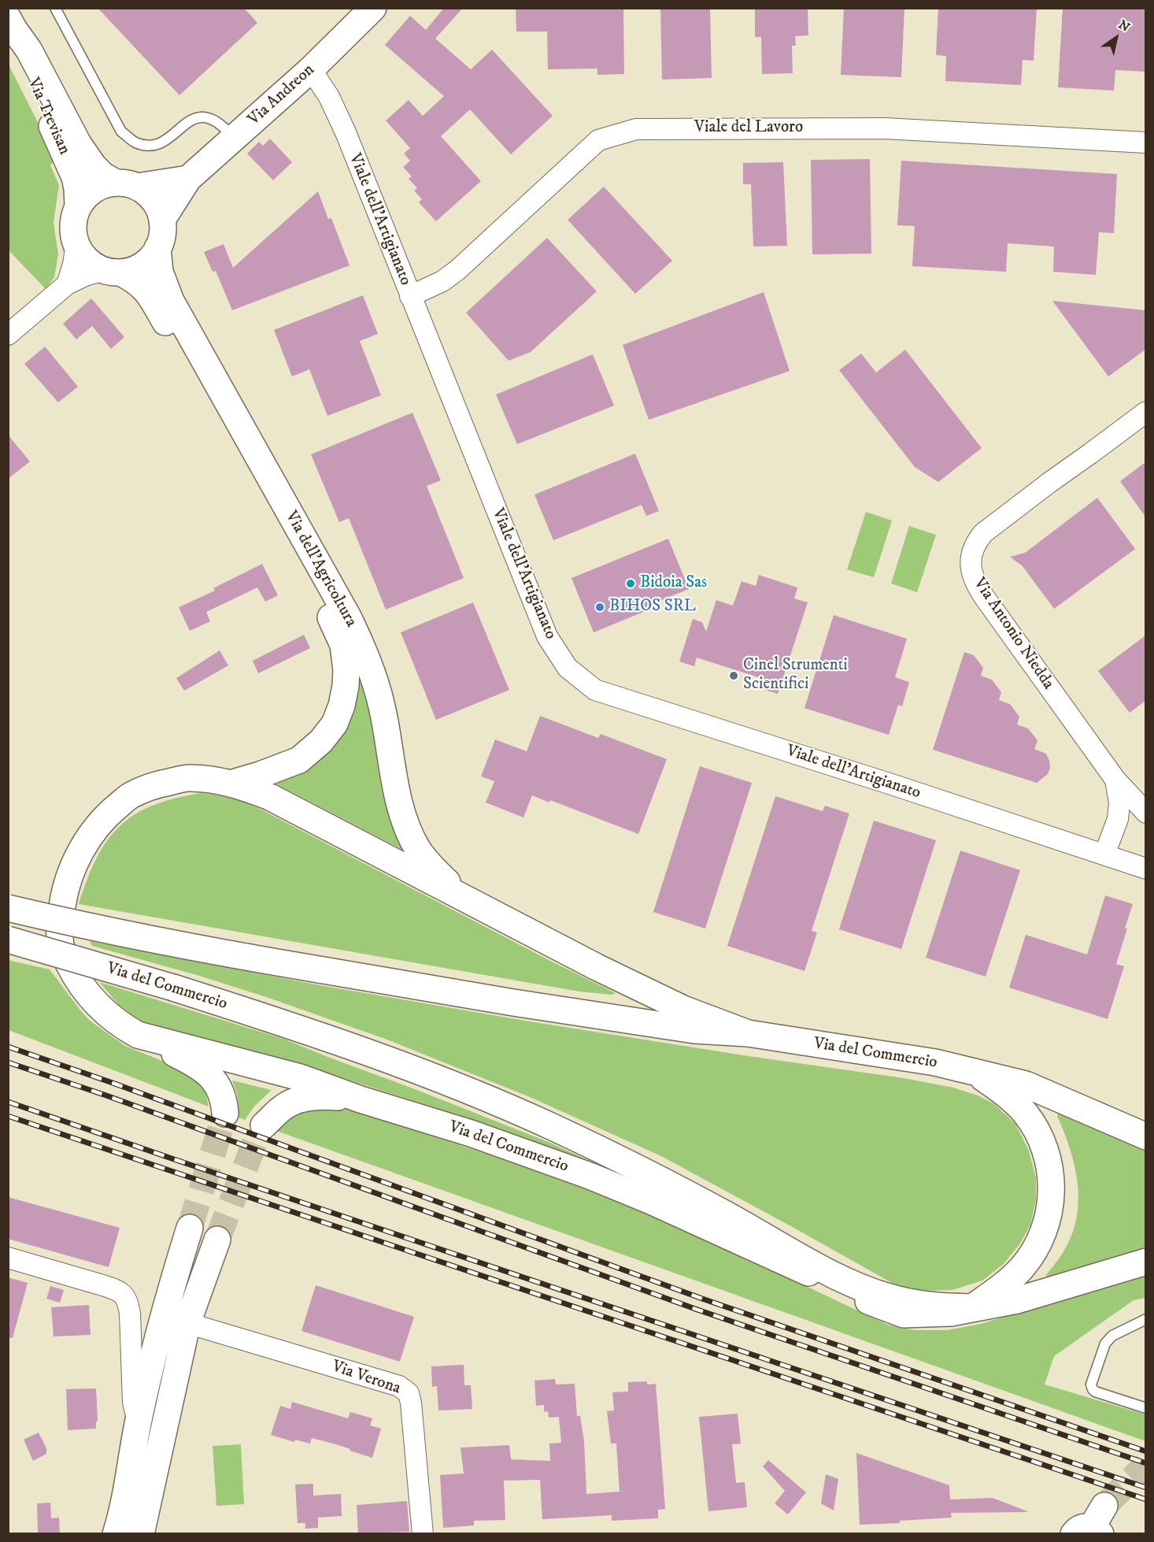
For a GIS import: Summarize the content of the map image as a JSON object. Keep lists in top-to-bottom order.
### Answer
{
  "streets": {
    "main road": [
      "Via Andreon",
      "Via Trevisan",
      "Via dell'Agricoltura",
      "Via del Commercio"
    ],
    "street": [
      "Viale del Lavoro",
      "Viale dell'Artigianato",
      "Via Antonio Niedda",
      "Via Verona"
    ]
  },
  "crossings": [
    ["Via Andreon", "Via Trevisan"],
    ["Via Andreon", "Viale dell'Artigianato"],
    ["Via Andreon", "Via dell'Agricoltura"],
    ["Via Trevisan", "Via dell'Agricoltura"],
    ["Viale del Lavoro", "Viale dell'Artigianato"],
    ["Viale dell'Artigianato", "Via Antonio Niedda"],
    ["Via dell'Agricoltura", "Via del Commercio"]
  ],
  "places": ["Bidoia Sas", "BIHOS SRL", "Cinel Strumenti Scientifici"],
  "north": "top right"
}
